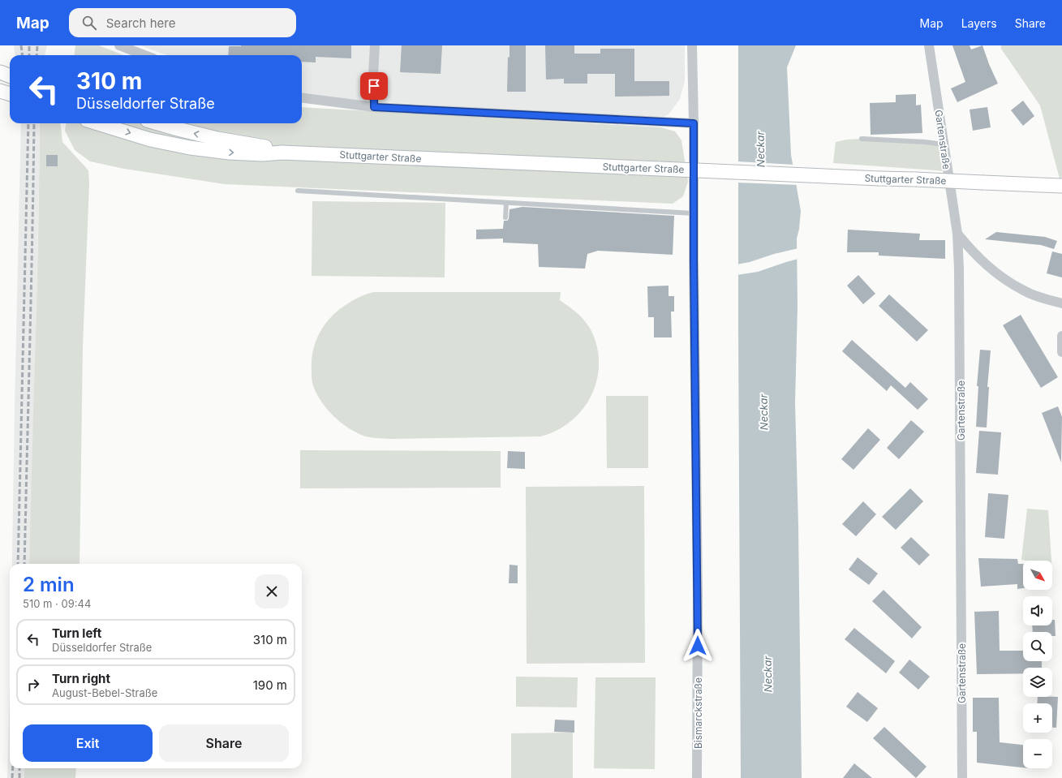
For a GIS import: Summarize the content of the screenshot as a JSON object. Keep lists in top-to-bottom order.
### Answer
{
  "streets": {
    "main road": ["Stuttgarter Straße"],
    "street": ["Gartenstraße", "Bismarckstraße"]
  },
  "water": ["Neckar"],
  "north": "bottom right",
  "page": {
    "header": "Map",
    "search": "Search here",
    "nav": ["Map", "Layers", "Share"],
    "turn": ["310 m", "Düsseldorfer Straße"],
    "map_buttons": ["+", "−"],
    "heading": ["2 min", "510 m · 09:44"],
    "list": [
      {
        "name": "Turn left",
        "note": "Düsseldorfer Straße",
        "value": "310 m"
      },
      {
        "name": "Turn right",
        "note": "August-Bebel-Straße",
        "value": "190 m"
      }
    ],
    "buttons": ["Exit", "Share"]
  }
}
